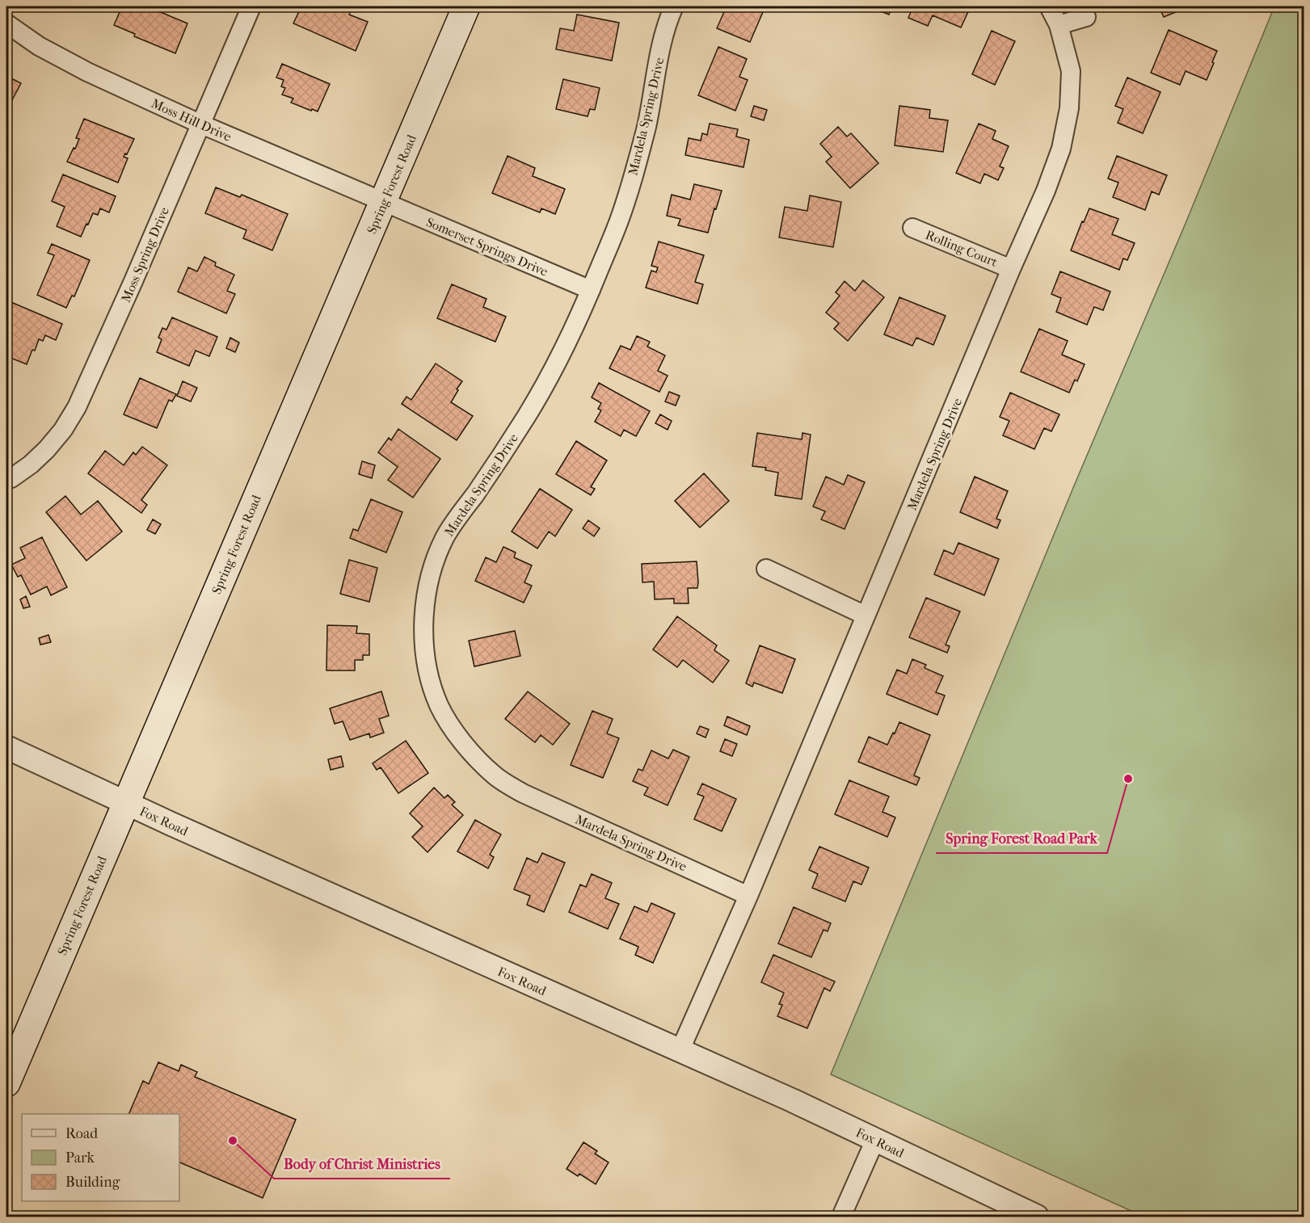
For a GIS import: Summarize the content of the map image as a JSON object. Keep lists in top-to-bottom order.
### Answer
{
  "streets": {
    "main road": ["Spring Forest Road"],
    "street": [
      "Mardela Spring Drive",
      "Moss Hill Drive",
      "Somerset Springs Drive",
      "Rolling Court",
      "Moss Spring Drive",
      "Fox Road"
    ]
  },
  "crossings": [
    ["Mardela Spring Drive", "Somerset Springs Drive"],
    ["Mardela Spring Drive", "Rolling Court"],
    ["Mardela Spring Drive", "Fox Road"],
    ["Moss Hill Drive", "Spring Forest Road"],
    ["Moss Hill Drive", "Somerset Springs Drive"],
    ["Moss Hill Drive", "Moss Spring Drive"],
    ["Spring Forest Road", "Somerset Springs Drive"],
    ["Spring Forest Road", "Fox Road"]
  ],
  "places": ["Spring Forest Road Park", "Body of Christ Ministries"],
  "legend": ["Road", "Park", "Building"]
}
